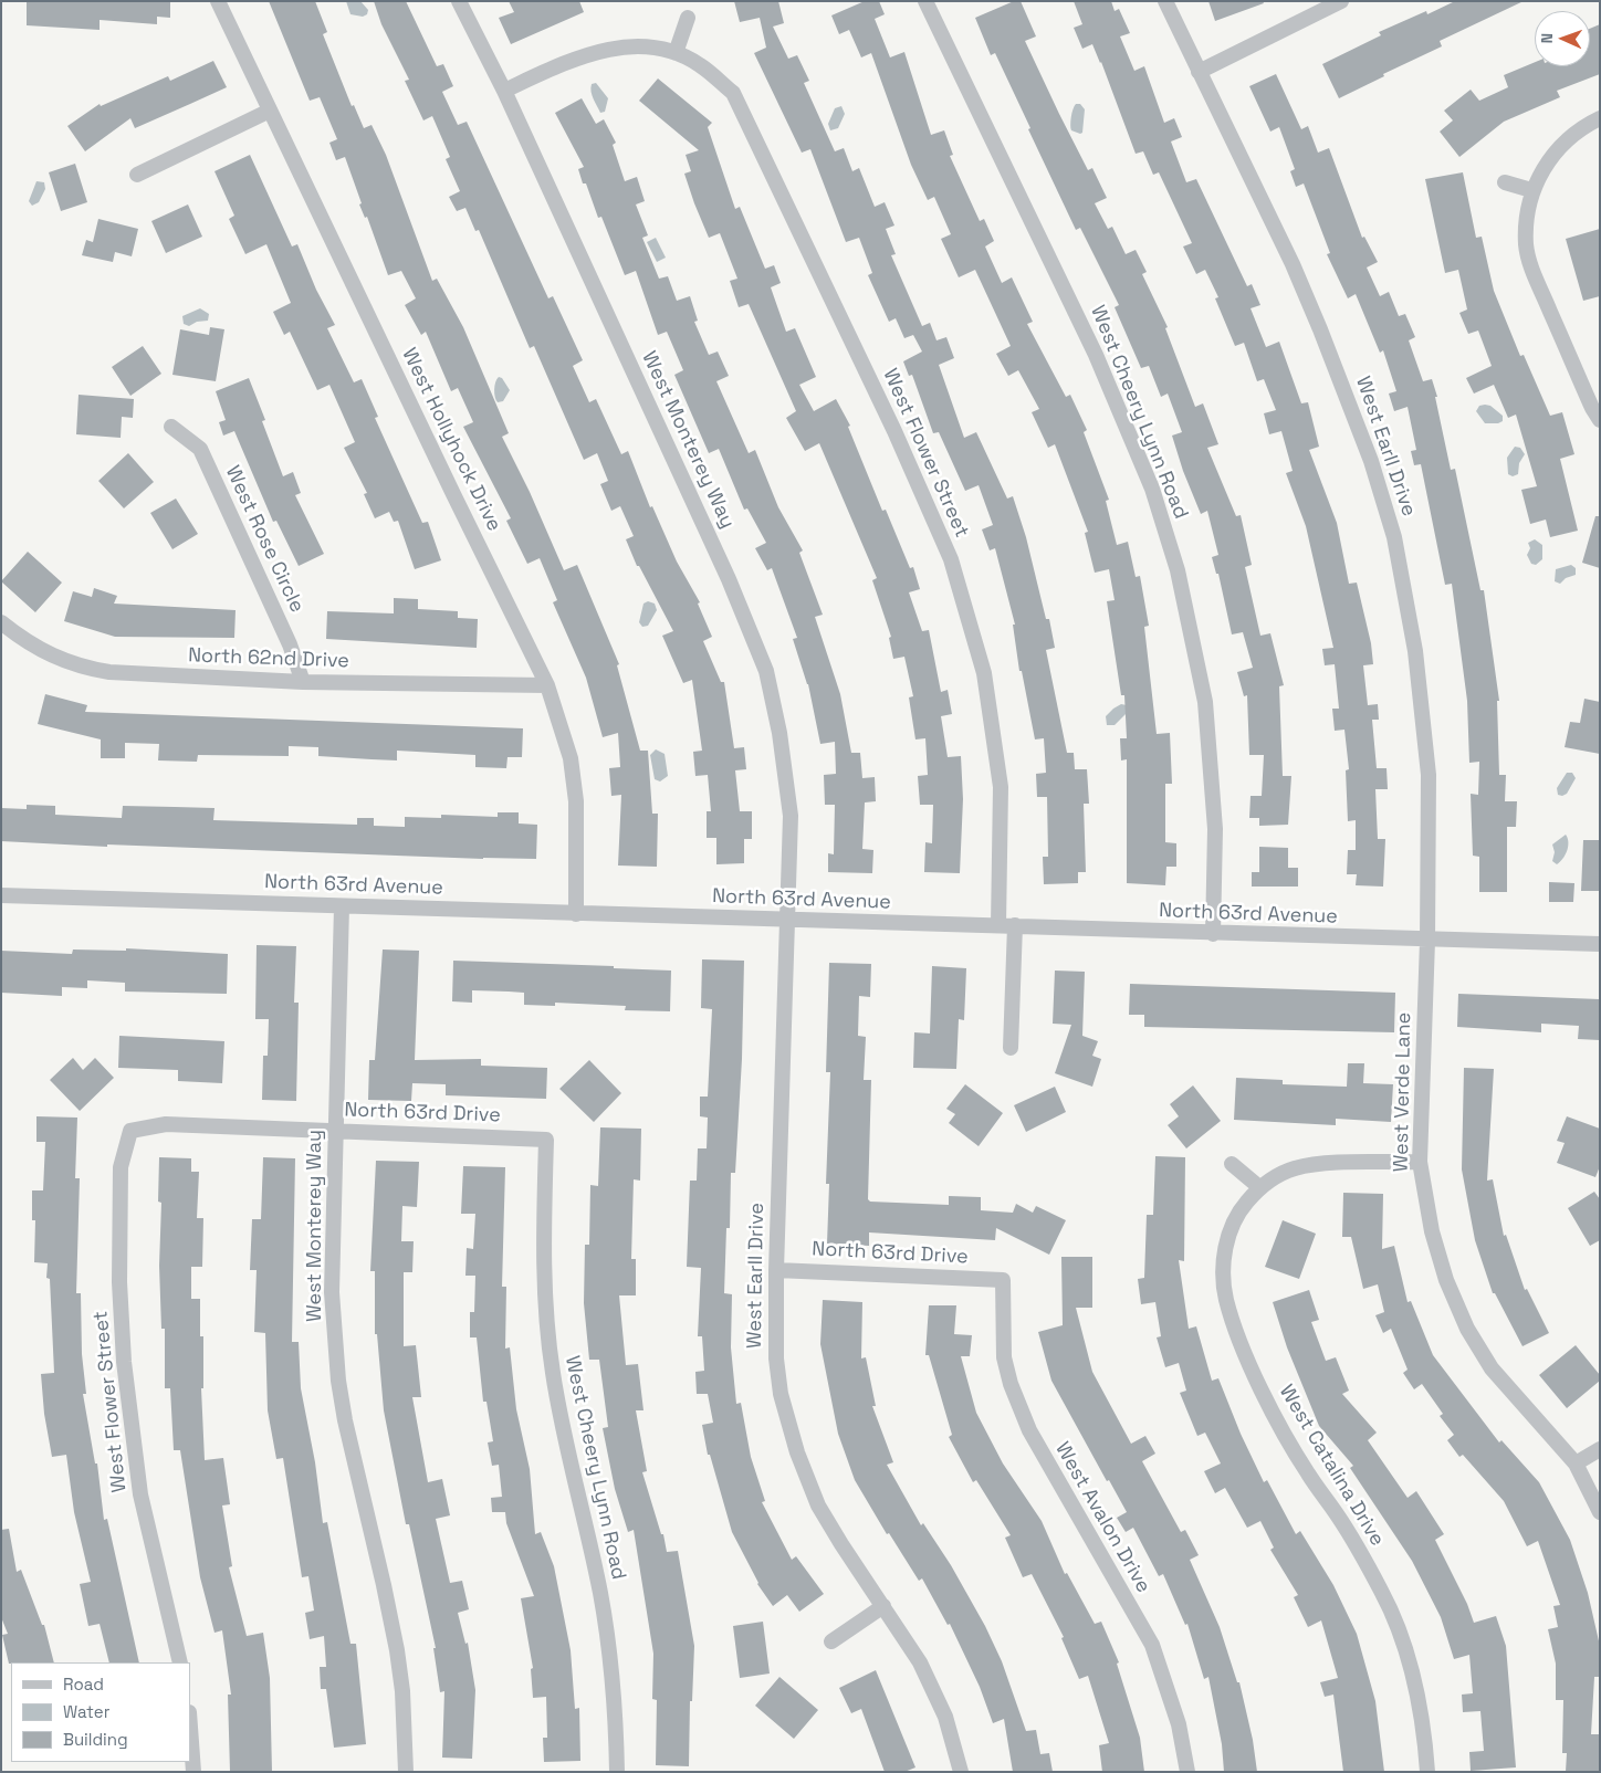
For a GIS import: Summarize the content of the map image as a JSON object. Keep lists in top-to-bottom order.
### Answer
{
  "streets": {
    "street": [
      "West Cheery Lynn Road",
      "West Hollyhock Drive",
      "West Monterey Way",
      "West Earll Drive",
      "West Flower Street",
      "West Rose Circle",
      "North 62nd Drive",
      "North 63rd Avenue",
      "West Verde Lane",
      "North 63rd Drive",
      "West Catalina Drive",
      "West Avalon Drive"
    ]
  },
  "crossings": [
    ["West Cheery Lynn Road", "North 63rd Avenue"],
    ["West Cheery Lynn Road", "North 63rd Drive"],
    ["West Hollyhock Drive", "North 62nd Drive"],
    ["West Hollyhock Drive", "North 63rd Avenue"],
    ["West Monterey Way", "West Earll Drive"],
    ["West Monterey Way", "West Flower Street"],
    ["West Monterey Way", "North 63rd Avenue"],
    ["West Monterey Way", "North 63rd Drive"],
    ["West Earll Drive", "North 63rd Avenue"],
    ["West Earll Drive", "West Verde Lane"],
    ["West Earll Drive", "North 63rd Drive"],
    ["West Flower Street", "North 63rd Avenue"],
    ["West Flower Street", "North 63rd Drive"],
    ["West Rose Circle", "North 62nd Drive"],
    ["North 63rd Avenue", "West Verde Lane"],
    ["West Verde Lane", "West Catalina Drive"],
    ["North 63rd Drive", "West Avalon Drive"]
  ],
  "legend": ["Road", "Water", "Building"],
  "north": "left"
}
